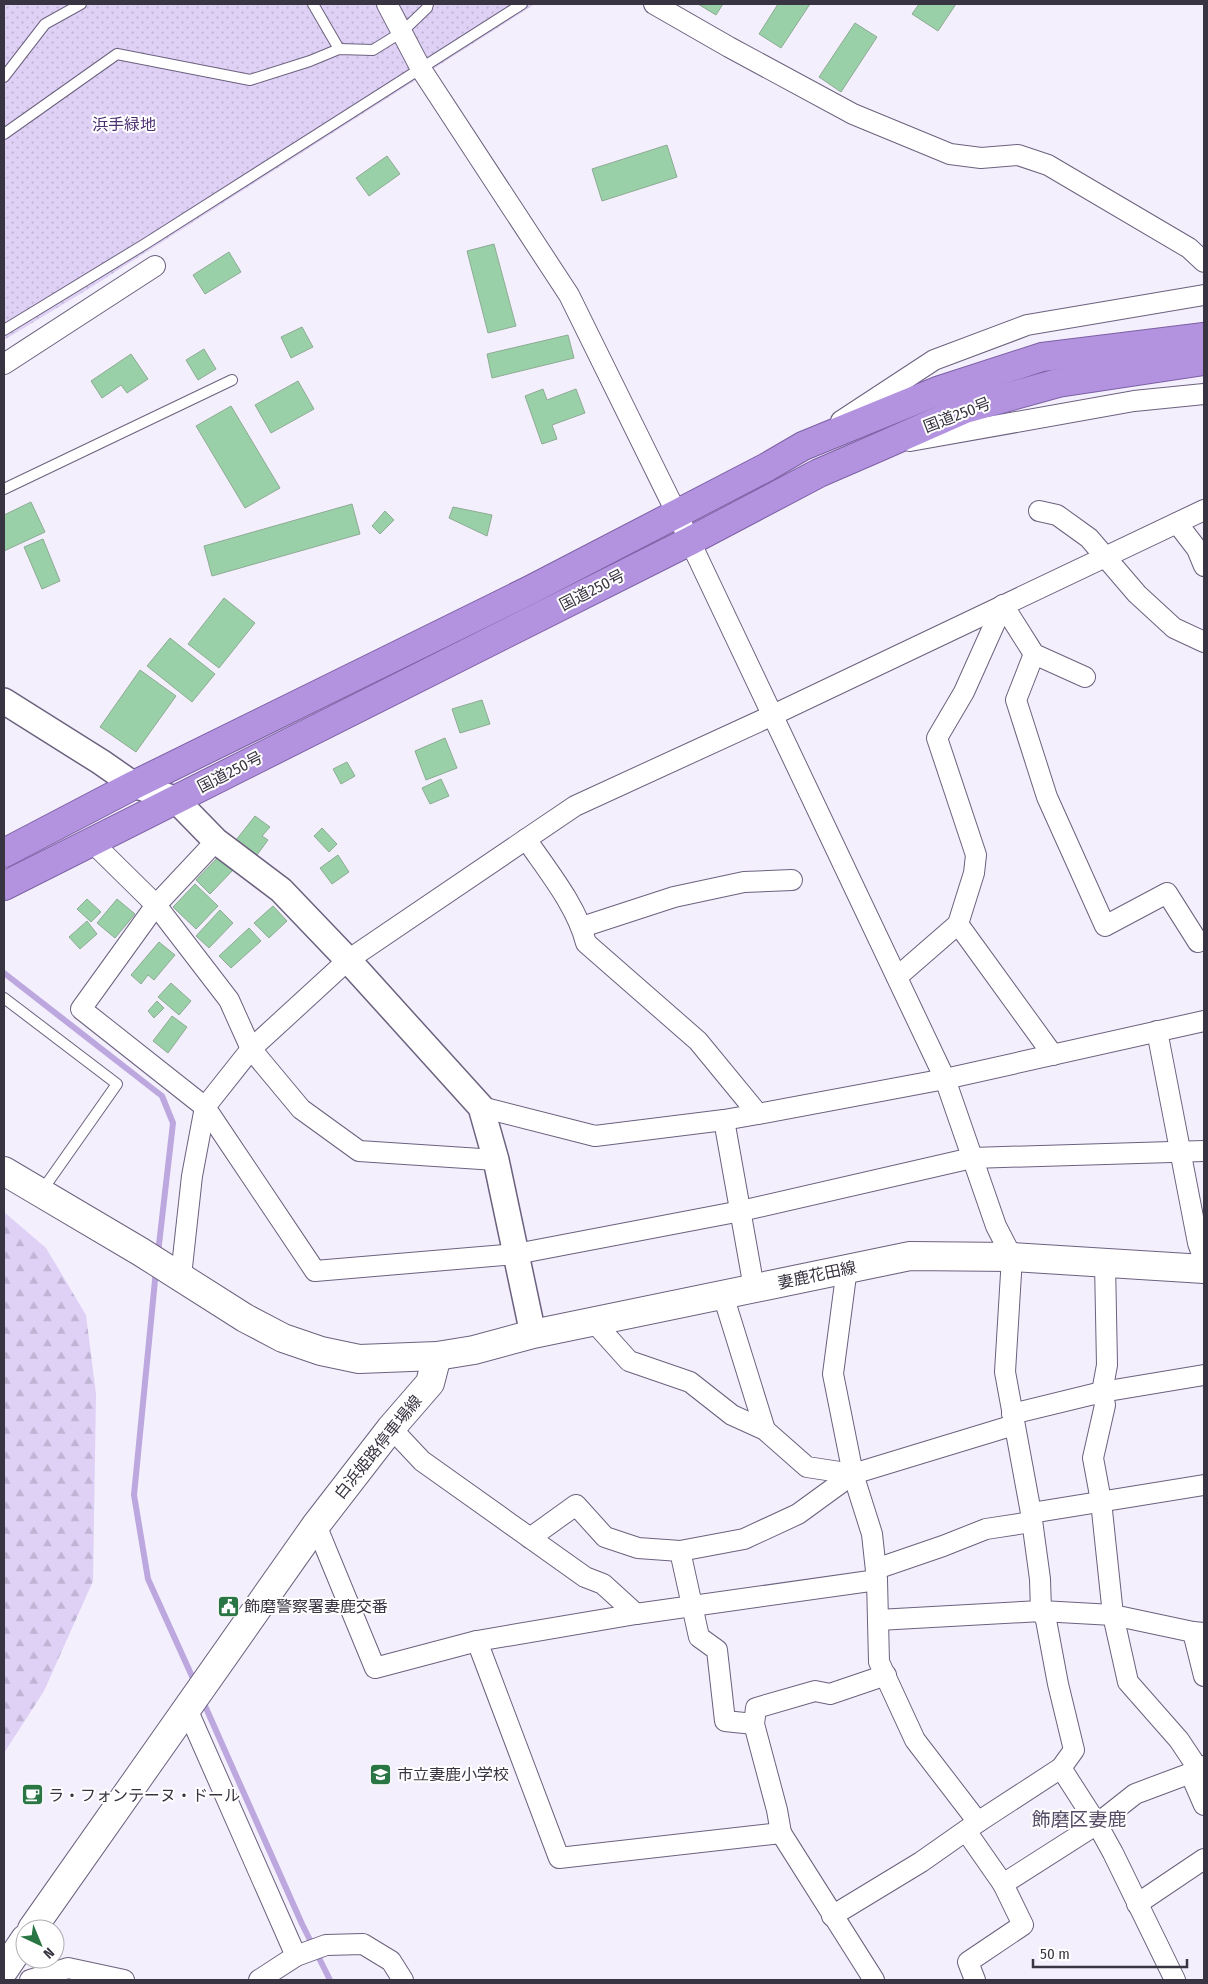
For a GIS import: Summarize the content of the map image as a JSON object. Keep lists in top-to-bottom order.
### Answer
{
  "streets": {
    "highway": ["国道250号"],
    "main road": ["妻鹿花田線", "白浜姫路停車場線"]
  },
  "crossings": [
    ["妻鹿花田線", "白浜姫路停車場線"]
  ],
  "districts": ["飾磨区妻鹿"],
  "parks": ["浜手緑地"],
  "places": {
    "public building": ["飾磨警察署妻鹿交番"],
    "school or university": ["市立妻鹿小学校"],
    "cafe": ["ラ・フォンテーヌ・ドール"]
  },
  "scale_bar": "50 m",
  "north": "bottom right"
}
